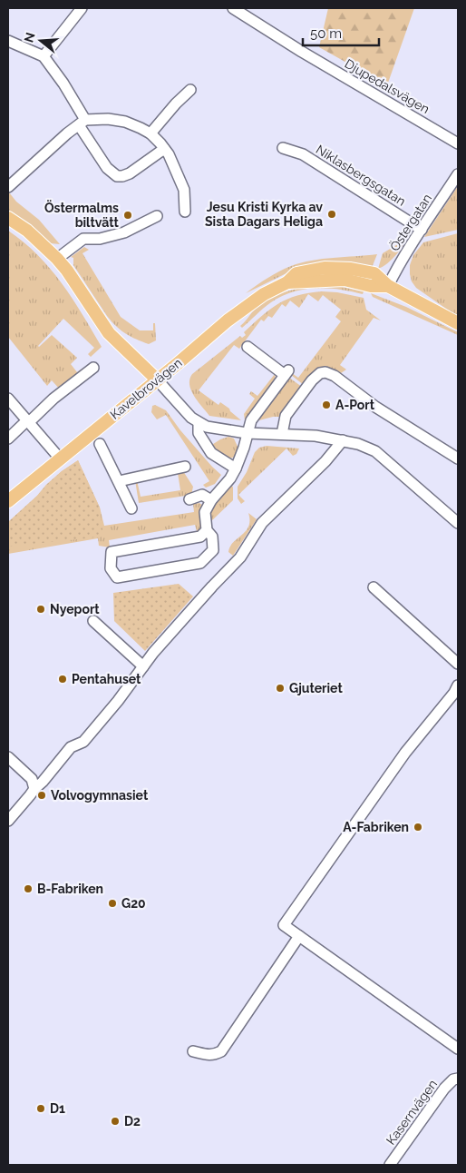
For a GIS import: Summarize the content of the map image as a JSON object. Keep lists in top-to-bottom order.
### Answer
{
  "streets": {
    "main road": ["Kavelbrovägen"],
    "street": [
      "Djupedalsvägen",
      "Niklasbergsgatan",
      "Östergatan",
      "Kasernvägen"
    ]
  },
  "crossings": [
    ["Niklasbergsgatan", "Östergatan"],
    ["Östergatan", "Kavelbrovägen"]
  ],
  "places": [
    "Jesu Kristi Kyrka av Sista Dagars Heliga",
    "Östermalms biltvätt",
    "A-Port",
    "Nyeport",
    "Pentahuset",
    "Gjuteriet",
    "Volvogymnasiet",
    "A-Fabriken",
    "B-Fabriken",
    "G20",
    "D1",
    "D2"
  ],
  "scale_bar": "50 m",
  "north": "left"
}
